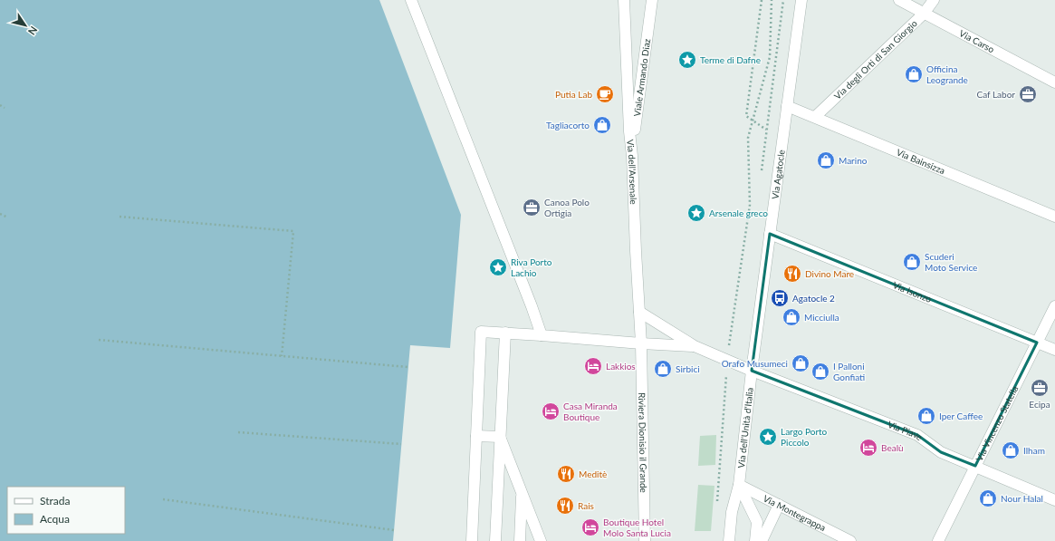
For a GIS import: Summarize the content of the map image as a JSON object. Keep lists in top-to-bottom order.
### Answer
{
  "streets": {
    "street": [
      "Via Carso",
      "Via degli Orti di San Giorgio",
      "Viale Armando Diaz",
      "Via Bainsizza",
      "Via dell'Arsenale",
      "Via Agatocle",
      "Via Isonzo",
      "Via Vincenzo Statella",
      "Via dell'Unità d'Italia",
      "Via Piave",
      "Riviera Dionisio il Grande",
      "Via Montegrappa"
    ]
  },
  "crossings": [
    ["Via Carso", "Via degli Orti di San Giorgio"],
    ["Via degli Orti di San Giorgio", "Via Bainsizza"],
    ["Viale Armando Diaz", "Via dell'Arsenale"],
    ["Via Bainsizza", "Via Agatocle"],
    ["Via dell'Arsenale", "Riviera Dionisio il Grande"],
    ["Via Agatocle", "Via Isonzo"],
    ["Via Agatocle", "Via dell'Unità d'Italia"],
    ["Via Agatocle", "Via Piave"],
    ["Via Isonzo", "Via Vincenzo Statella"],
    ["Via Vincenzo Statella", "Via Piave"],
    ["Via dell'Unità d'Italia", "Via Piave"],
    ["Via dell'Unità d'Italia", "Via Montegrappa"]
  ],
  "places": {
    "place": [
      "Terme di Dafne",
      "Arsenale greco",
      "Riva Porto Lachio",
      "Largo Porto Piccolo"
    ],
    "shop": [
      "Officina Leogrande",
      "Tagliacorto",
      "Marino",
      "Scuderi Moto Service",
      "Micciulla",
      "Orafo Musumeci",
      "Sirbici",
      "I Palloni Gonfiati",
      "Iper Caffee",
      "Ilham",
      "Nour Halal"
    ],
    "cafe": ["Putia Lab"],
    "office": ["Caf Labor", "Canoa Polo Ortigia", "Ecipa"],
    "restaurant": ["Divino Mare", "Meditè", "Rais"],
    "bus stop": ["Agatocle 2"],
    "hotel": [
      "Lakkios",
      "Casa Miranda Boutique",
      "Bealù",
      "Boutique Hotel Molo Santa Lucia"
    ]
  },
  "legend": ["Strada", "Acqua"],
  "north": "bottom right"
}
